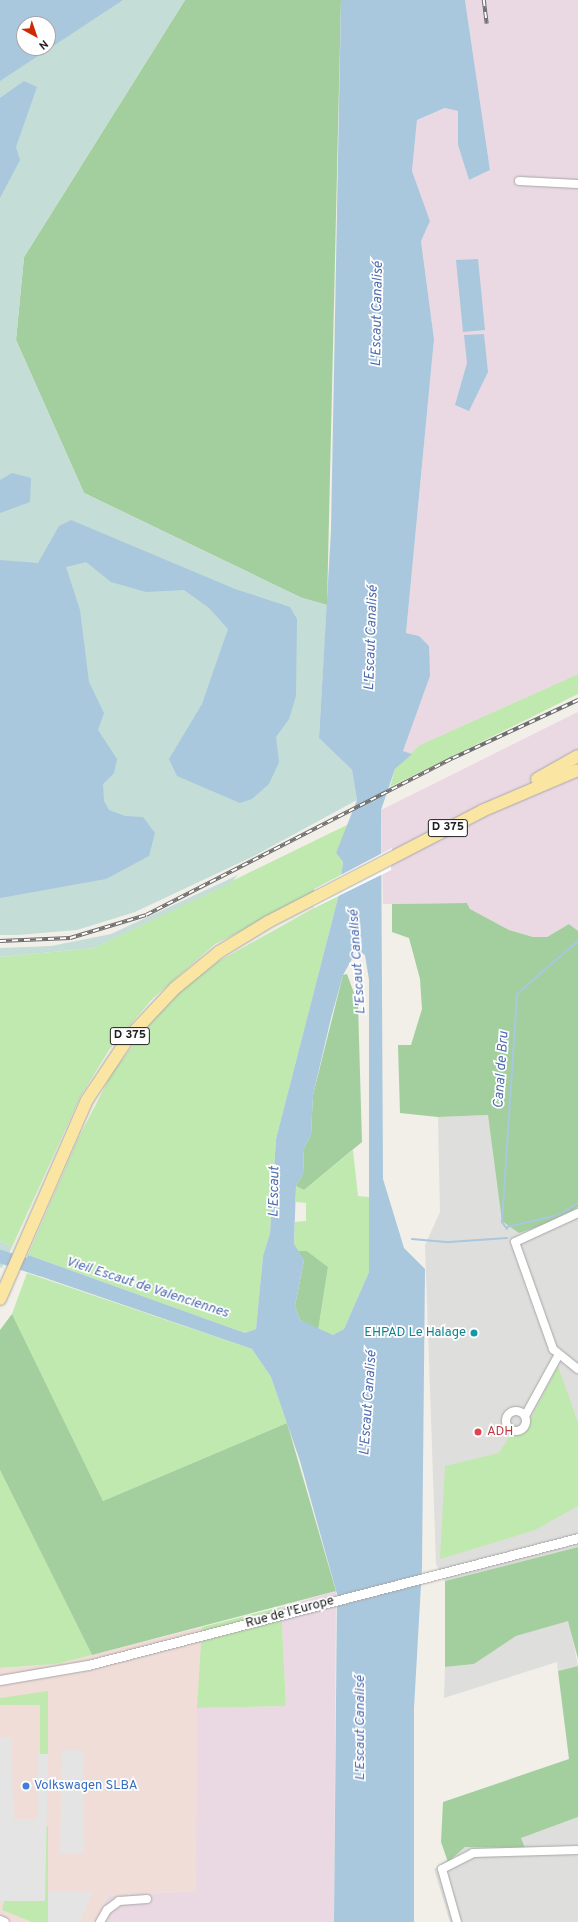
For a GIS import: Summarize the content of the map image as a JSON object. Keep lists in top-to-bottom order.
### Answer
{
  "streets": {
    "main road": ["D 375"],
    "street": ["Rue de l'Europe"]
  },
  "water": [
    "L'Escaut Canalisé",
    "Canal de Bru",
    "L'Escaut",
    "Vieil Escaut de Valenciennes"
  ],
  "places": ["EHPAD Le Halage", "ADH", "Volkswagen SLBA"],
  "north": "bottom right"
}
